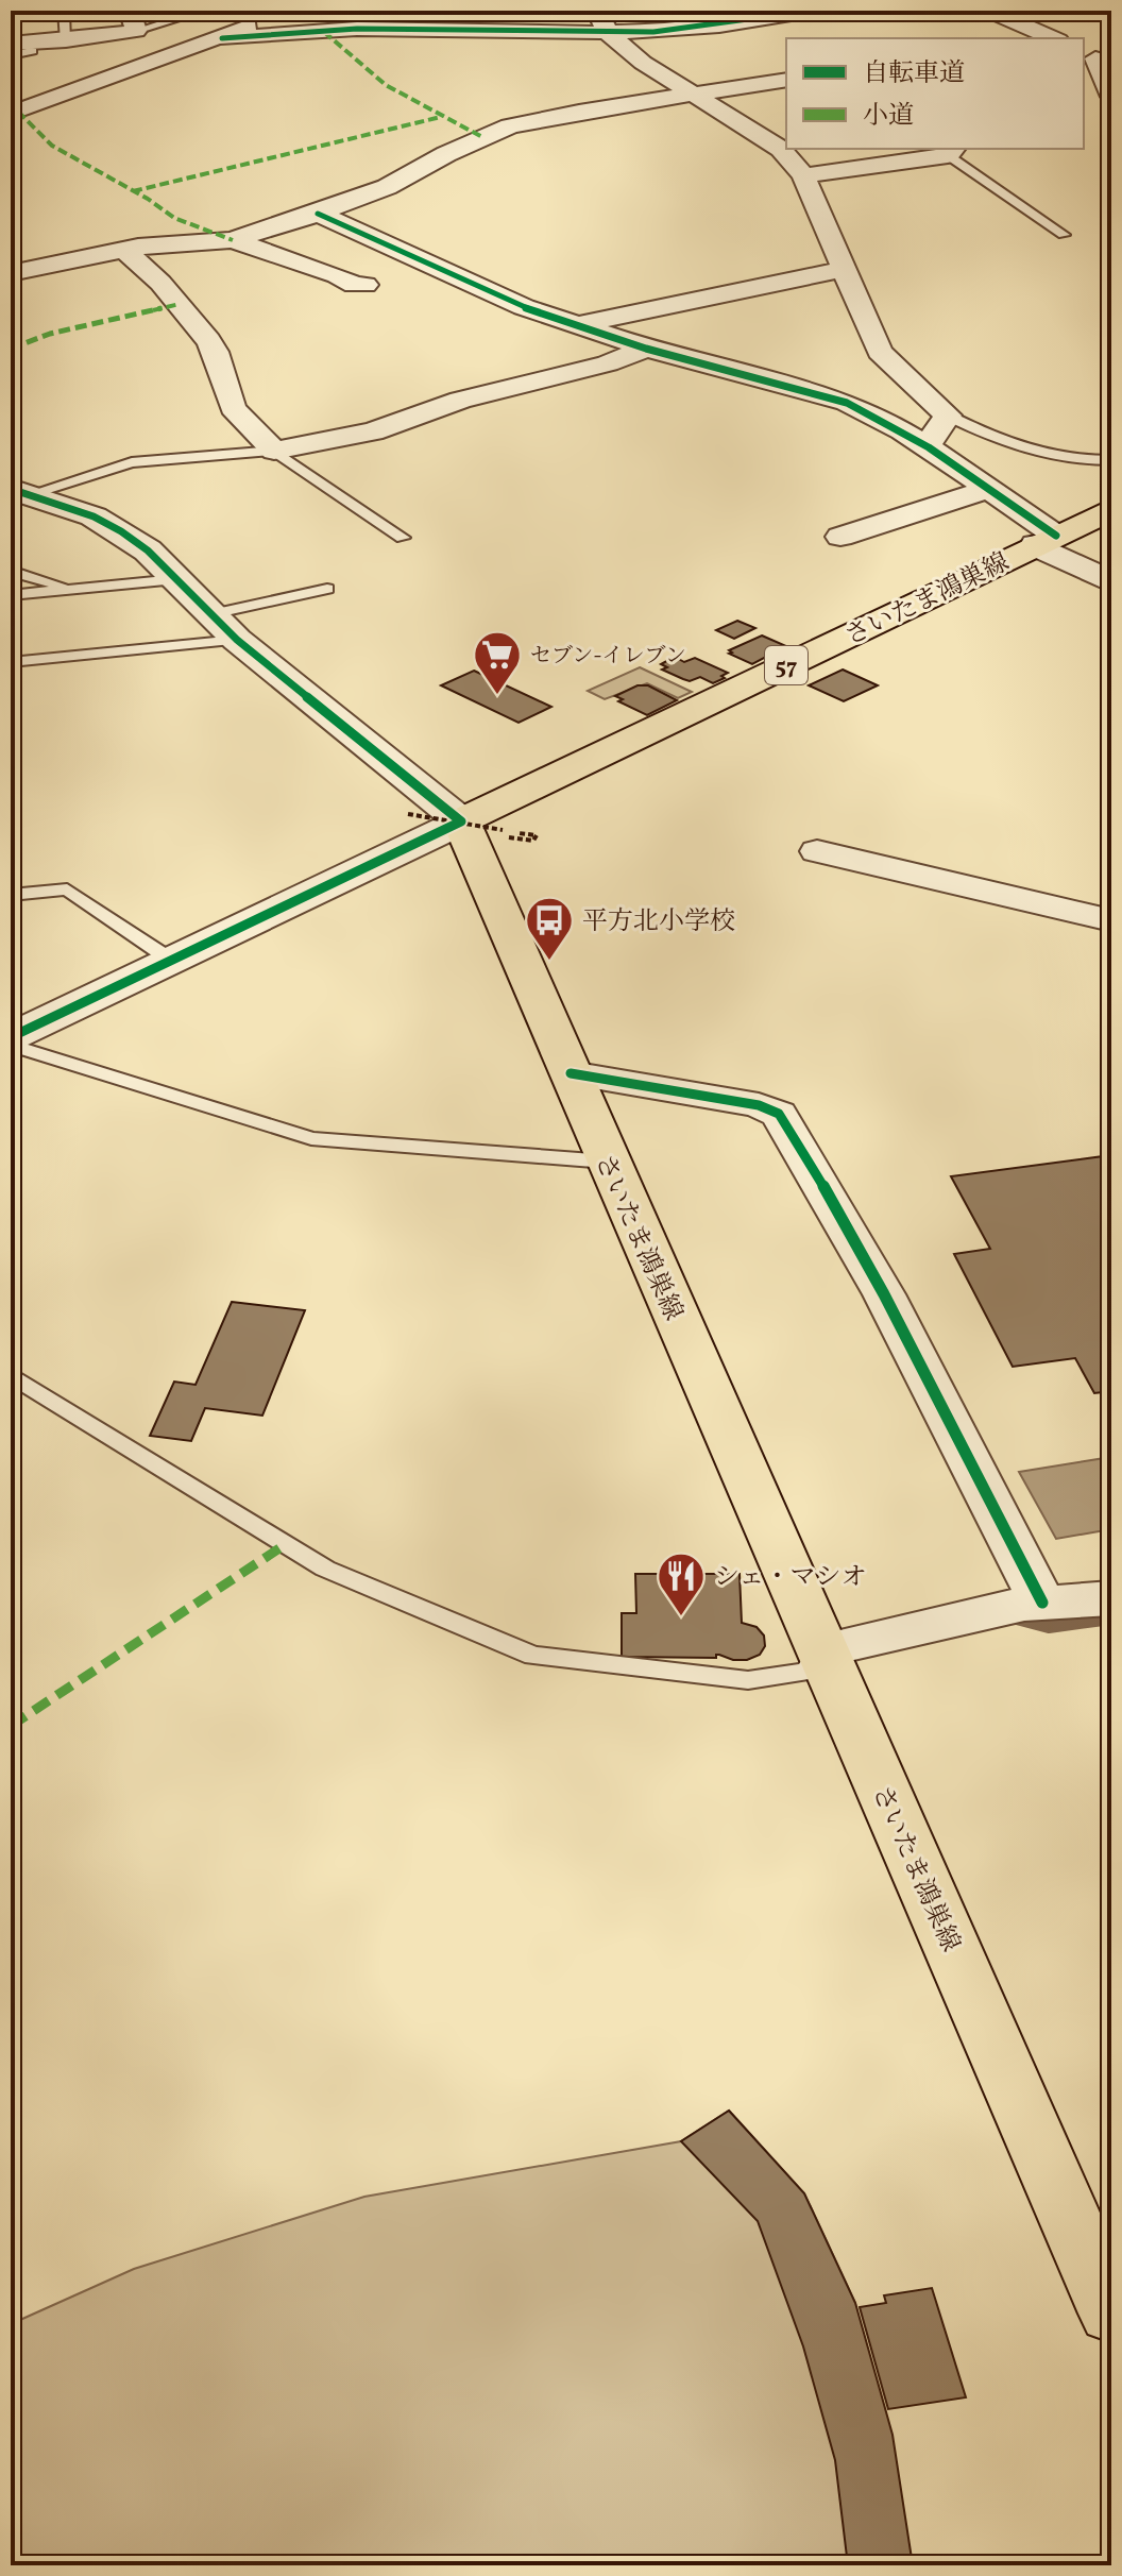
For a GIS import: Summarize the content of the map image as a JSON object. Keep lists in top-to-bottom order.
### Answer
{
  "streets": {
    "main road": ["さいたま鴻巣線", "57"]
  },
  "places": {
    "supermarket": ["セブン-イレブン"],
    "bus stop": ["平方北小学校"],
    "restaurant": ["シェ・マシオ"]
  },
  "legend": ["自転車道", "小道"]
}
